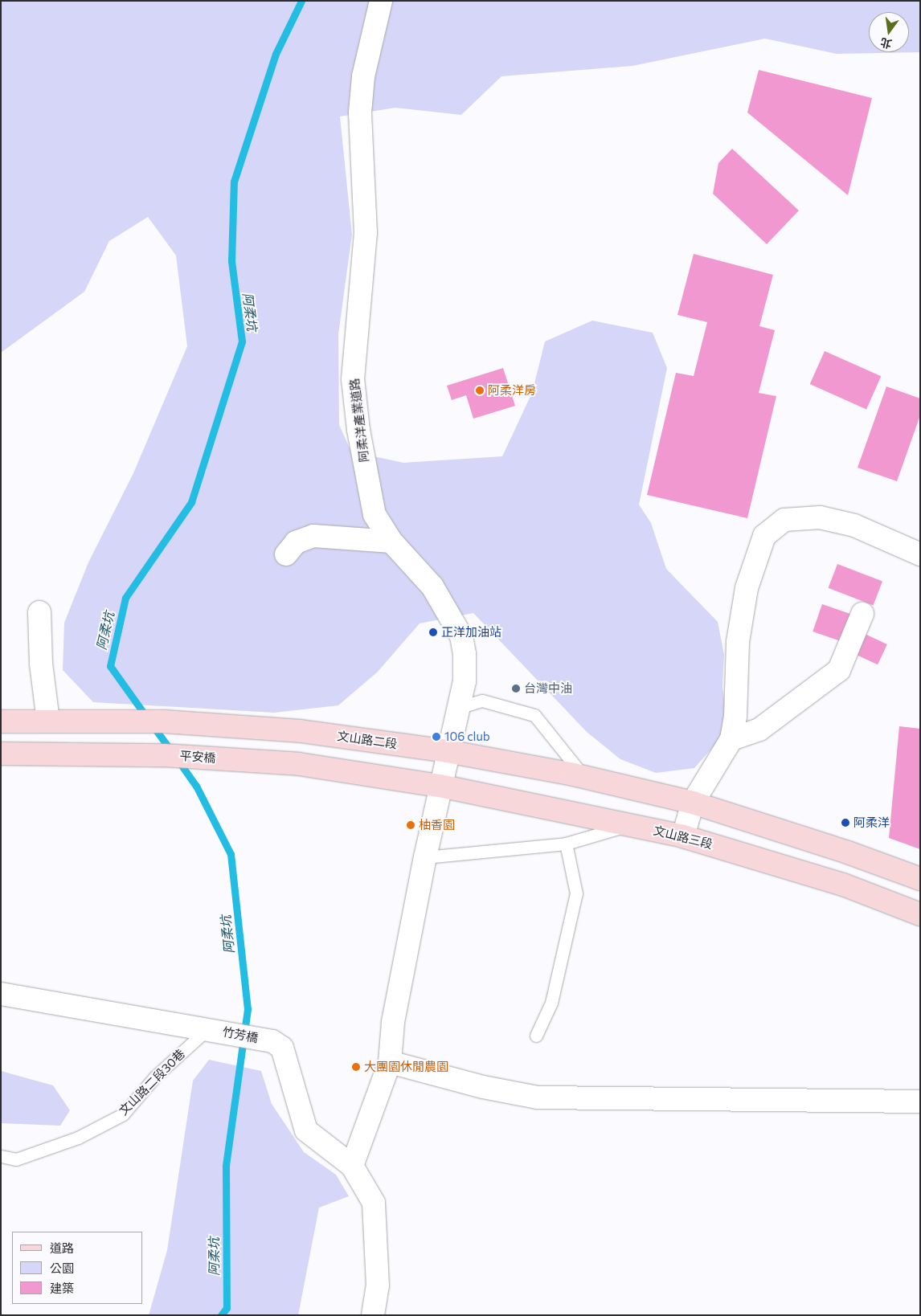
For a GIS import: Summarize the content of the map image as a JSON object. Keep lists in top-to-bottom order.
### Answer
{
  "streets": {
    "main road": ["文山路二段", "平安橋", "文山路三段"],
    "street": ["阿柔洋產業道路", "竹芳橋"],
    "lane": ["文山路二段30巷"]
  },
  "crossings": [
    ["阿柔洋產業道路", "文山路二段"],
    ["阿柔洋產業道路", "平安橋"],
    ["阿柔洋產業道路", "文山路三段"],
    ["阿柔洋產業道路", "竹芳橋"],
    ["平安橋", "文山路三段"],
    ["竹芳橋", "文山路二段30巷"]
  ],
  "water": ["阿柔坑"],
  "places": [
    "阿柔洋房",
    "正洋加油站",
    "台灣中油",
    "106 club",
    "阿柔洋",
    "柚香園",
    "大團園休閒農園"
  ],
  "legend": ["道路", "公園", "建築"],
  "north": "bottom"
}
